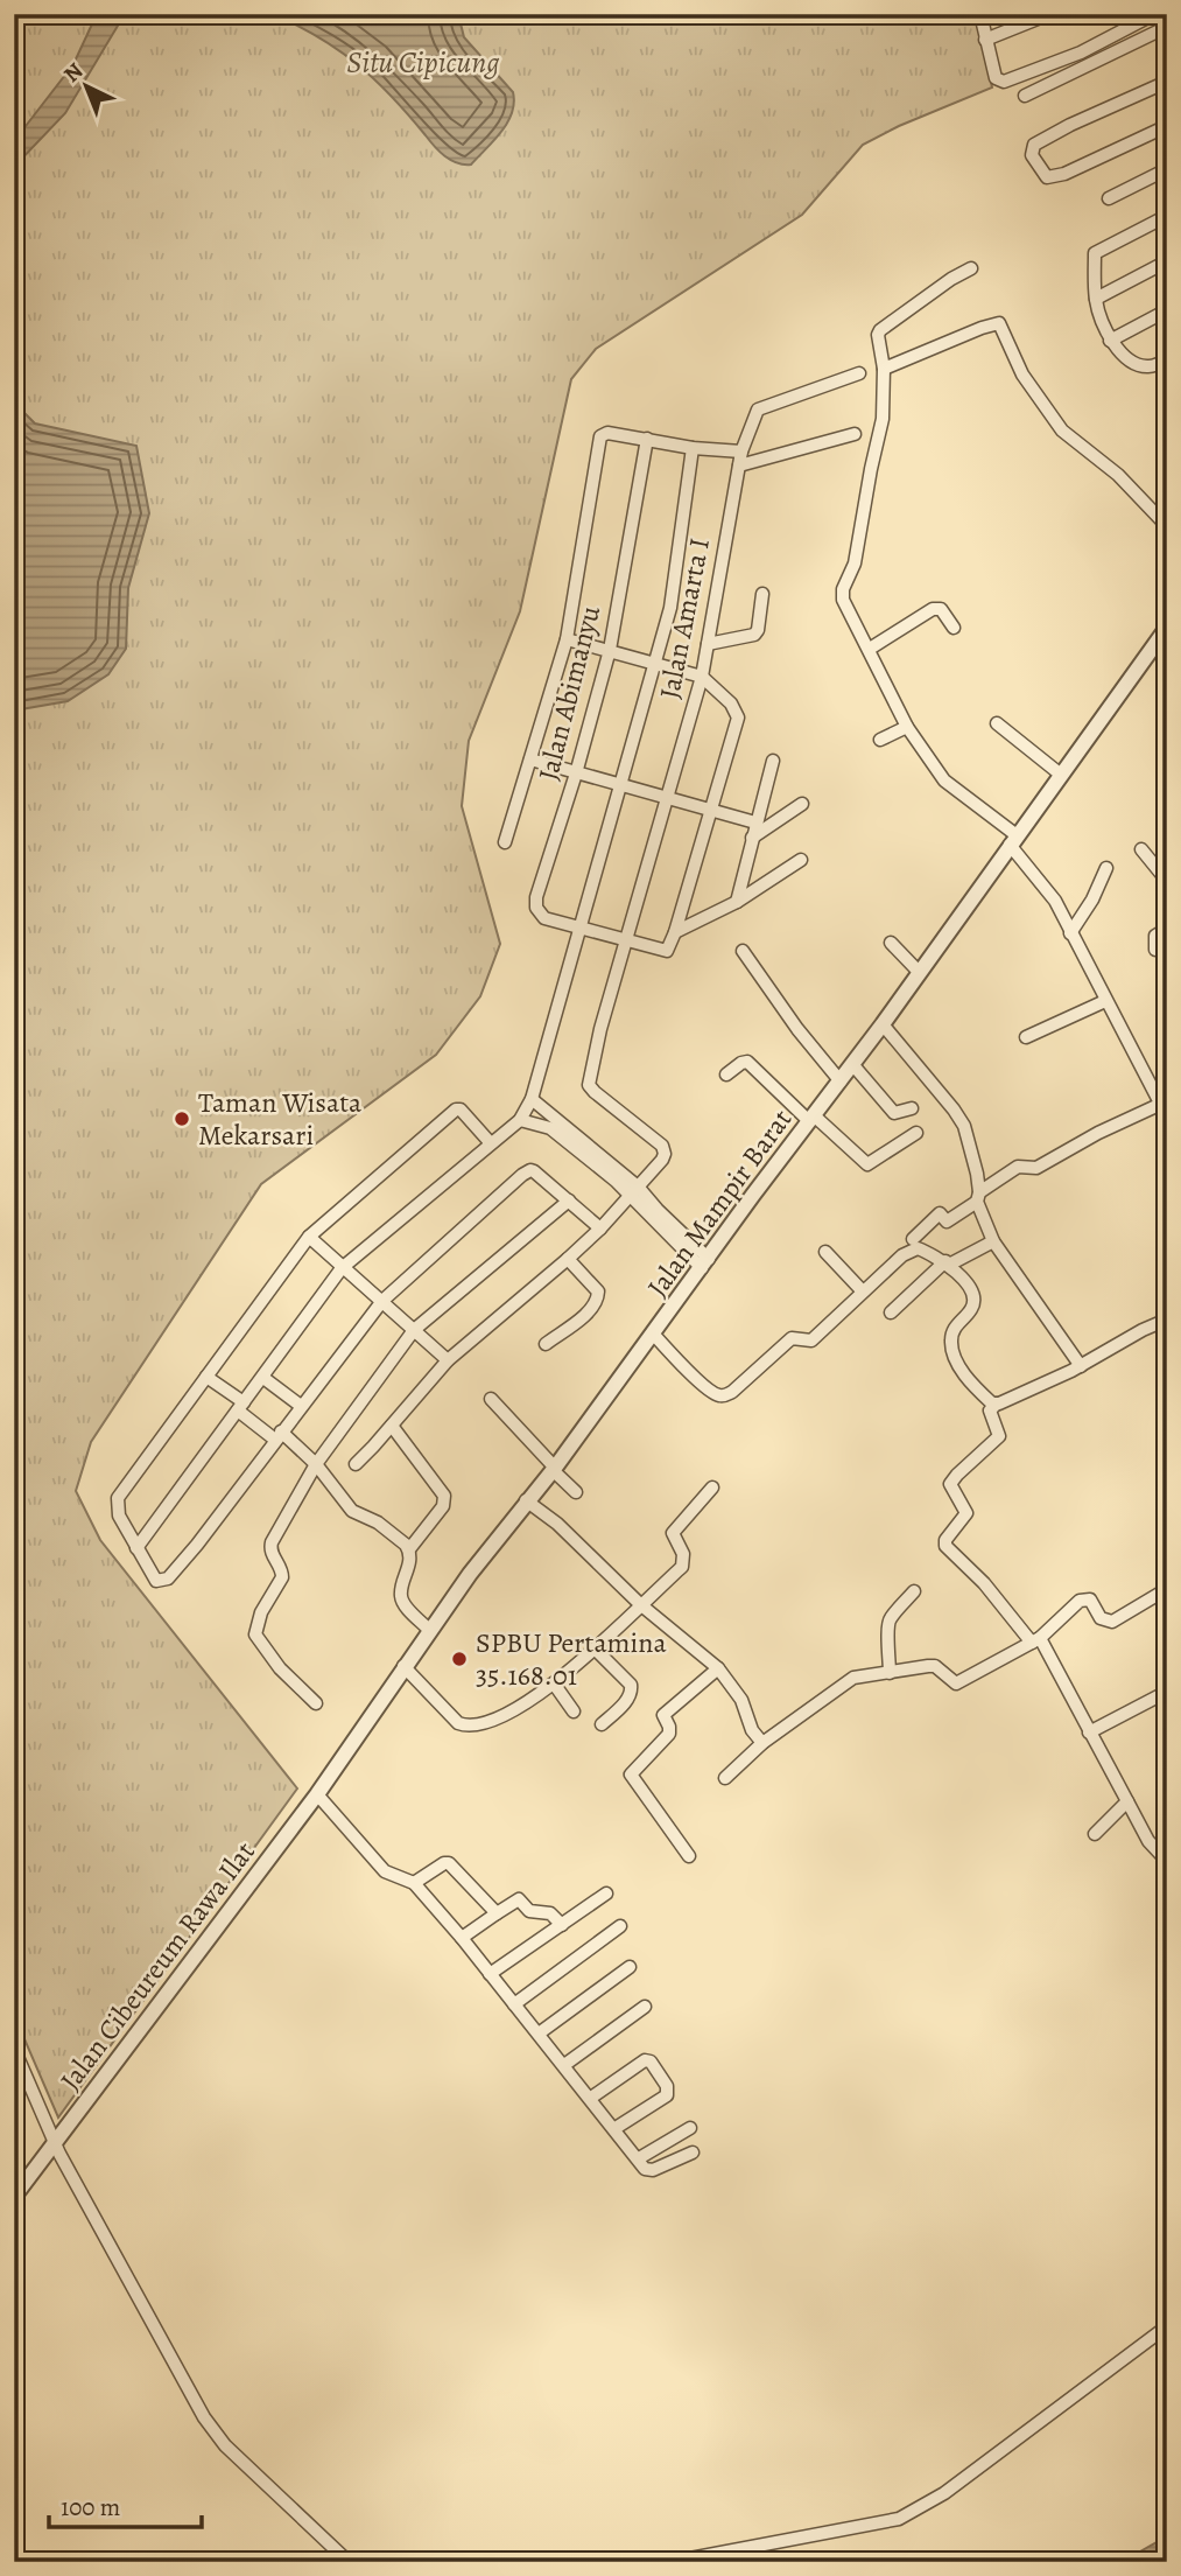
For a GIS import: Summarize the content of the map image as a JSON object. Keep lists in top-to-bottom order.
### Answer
{
  "streets": {
    "street": [
      "Jalan Amarta I",
      "Jalan Abimanyu",
      "Jalan Mampir Barat",
      "Jalan Cibeureum Rawa Ilat"
    ]
  },
  "crossings": [
    ["Jalan Mampir Barat", "Jalan Cibeureum Rawa Ilat"]
  ],
  "water": ["Situ Cipicung"],
  "places": ["Taman Wisata Mekarsari", "SPBU Pertamina 35.168.01"],
  "scale_bar": "100 m",
  "north": "top left"
}
